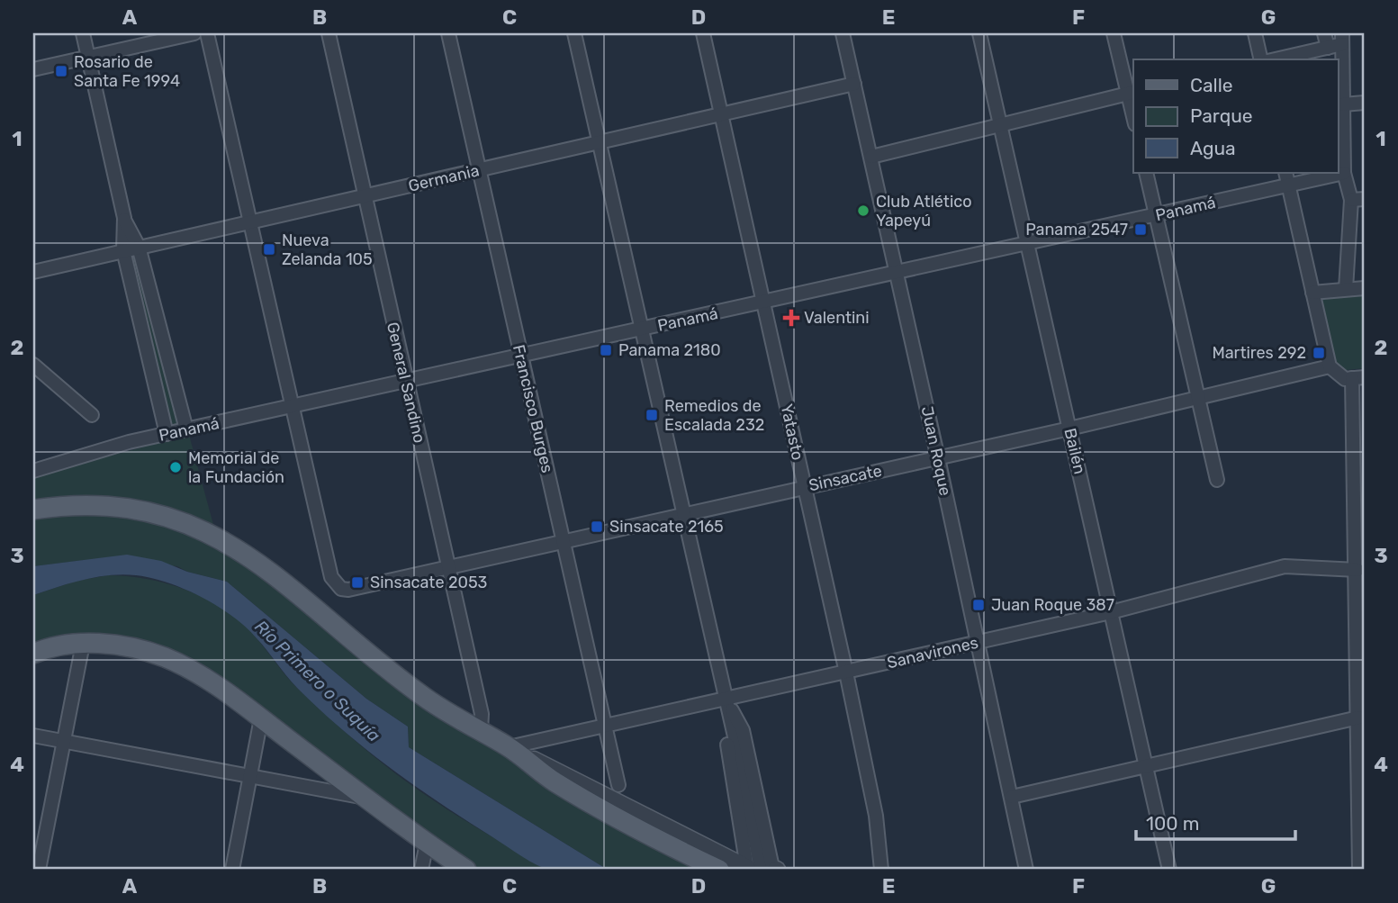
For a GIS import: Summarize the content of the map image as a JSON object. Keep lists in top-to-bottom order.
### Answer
{
  "streets": {
    "street": [
      "Germania",
      "Panamá",
      "General Sandino",
      "Francisco Burges",
      "Yatasto",
      "Juan Roque",
      "Bailén",
      "Sinsacate",
      "Sanavirones"
    ]
  },
  "crossings": [
    ["Germania", "General Sandino"],
    ["Germania", "Francisco Burges"],
    ["Germania", "Yatasto"],
    ["Germania", "Juan Roque"],
    ["Panamá", "General Sandino"],
    ["Panamá", "Francisco Burges"],
    ["Panamá", "Yatasto"],
    ["Panamá", "Juan Roque"],
    ["Panamá", "Bailén"],
    ["Panamá", "Sinsacate"],
    ["General Sandino", "Sinsacate"],
    ["Francisco Burges", "Sinsacate"],
    ["Francisco Burges", "Sanavirones"],
    ["Yatasto", "Sinsacate"],
    ["Yatasto", "Sanavirones"],
    ["Juan Roque", "Sinsacate"],
    ["Juan Roque", "Sanavirones"],
    ["Bailén", "Sinsacate"],
    ["Bailén", "Sanavirones"]
  ],
  "water": ["Río Primero o Suquía"],
  "places": {
    "transit": [
      "Rosario de Santa Fe 1994",
      "Panama 2547",
      "Nueva Zelanda 105",
      "Panama 2180",
      "Martires 292",
      "Remedios de Escalada 232",
      "Sinsacate 2165",
      "Sinsacate 2053",
      "Juan Roque 387"
    ],
    "other": ["Club Atlético Yapeyú", "Memorial de la Fundación"],
    "health": ["Valentini"]
  },
  "legend": ["Calle", "Parque", "Agua"],
  "scale_bar": "100 m",
  "grid": {
    "columns": [
      "A",
      "B",
      "C",
      "D",
      "E",
      "F",
      "G"
    ],
    "rows": [
      "1",
      "2",
      "3",
      "4"
    ]
  }
}
